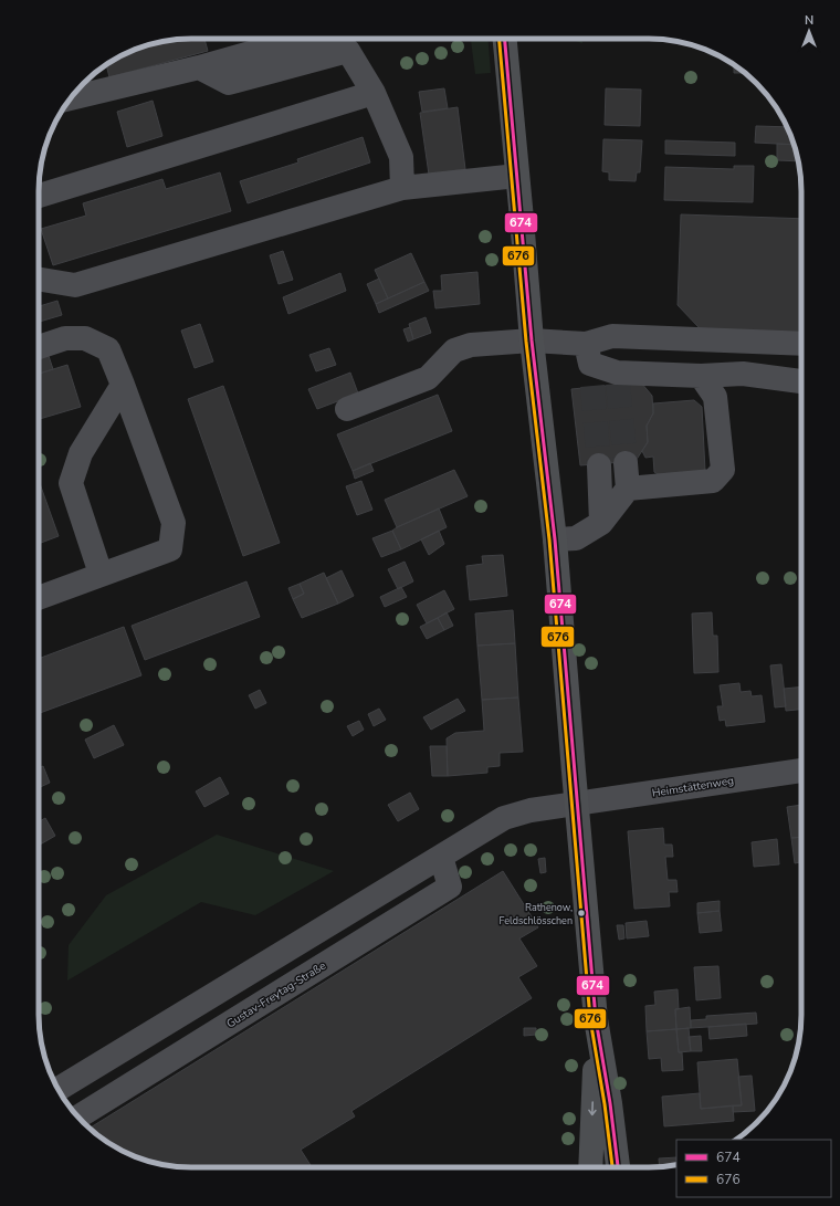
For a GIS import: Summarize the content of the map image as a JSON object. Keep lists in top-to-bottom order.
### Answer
{
  "streets": {
    "street": ["Heimstättenweg", "Gustav-Freytag-Straße"]
  },
  "places": ["Rathenow, Feldschlösschen"],
  "lines": ["transit line 674", "transit line 676"],
  "legend": ["674", "676"],
  "north": "top"
}
